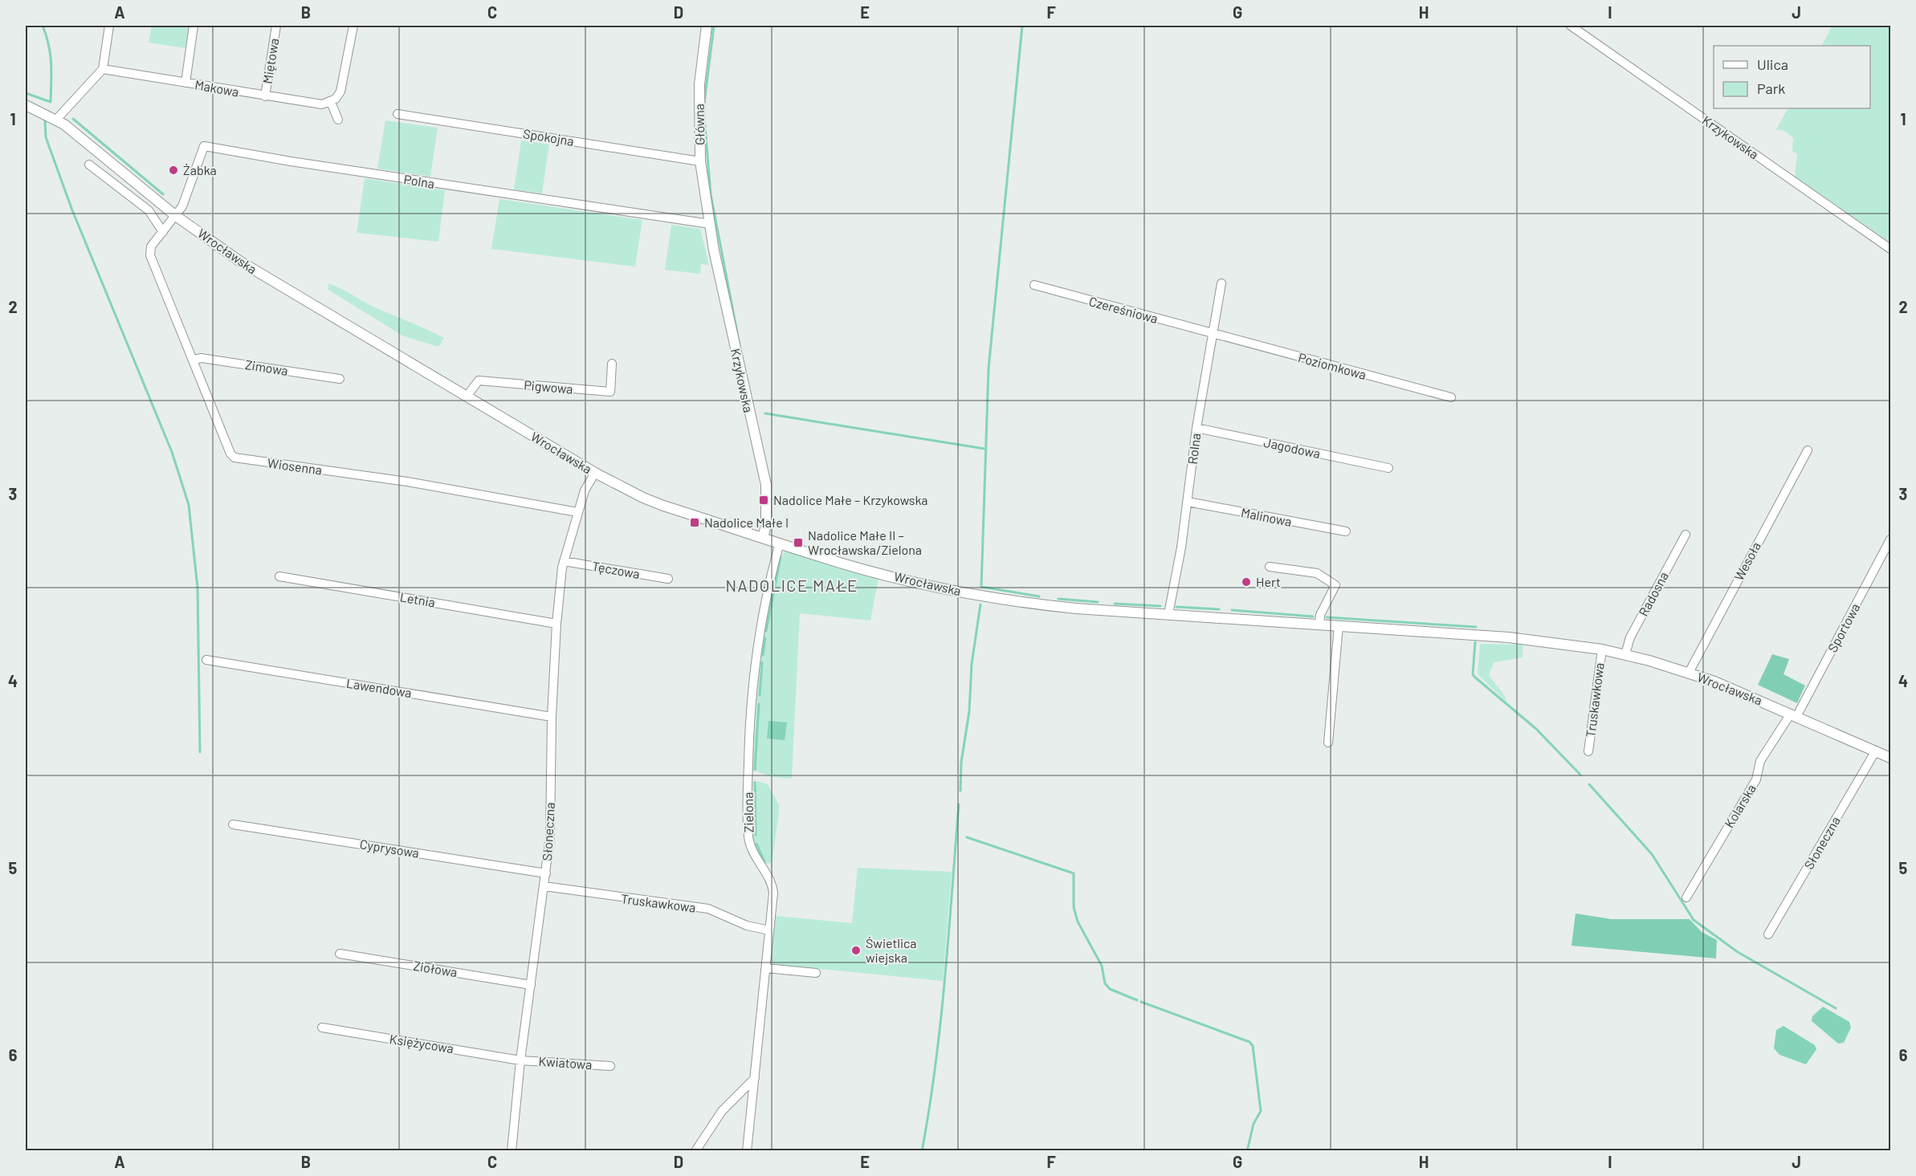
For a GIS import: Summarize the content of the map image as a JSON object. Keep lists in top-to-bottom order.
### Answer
{
  "streets": {
    "street": [
      "Miętowa",
      "Makowa",
      "Główna",
      "Spokojna",
      "Krzykowska",
      "Polna",
      "Wrocławska",
      "Czereśniowa",
      "Poziomkowa",
      "Zimowa",
      "Pigwowa",
      "Jagodowa",
      "Rolna",
      "Wiosenna",
      "Malinowa",
      "Wesoła",
      "Tęczowa",
      "Radosna",
      "Letnia",
      "Sportowa",
      "Lawendowa",
      "Truskawkowa",
      "Kolarska",
      "Zielona",
      "Słoneczna",
      "Cyprysowa",
      "Ziołowa",
      "Księżycowa",
      "Kwiatowa"
    ]
  },
  "crossings": [
    ["Miętowa", "Makowa"],
    ["Główna", "Spokojna"],
    ["Główna", "Krzykowska"],
    ["Główna", "Polna"],
    ["Krzykowska", "Polna"],
    ["Krzykowska", "Wrocławska"],
    ["Polna", "Wrocławska"],
    ["Polna", "Wiosenna"],
    ["Wrocławska", "Pigwowa"],
    ["Wrocławska", "Rolna"],
    ["Wrocławska", "Wiosenna"],
    ["Wrocławska", "Wesoła"],
    ["Wrocławska", "Radosna"],
    ["Wrocławska", "Sportowa"],
    ["Wrocławska", "Truskawkowa"],
    ["Wrocławska", "Kolarska"],
    ["Wrocławska", "Zielona"],
    ["Wrocławska", "Słoneczna"],
    ["Czereśniowa", "Poziomkowa"],
    ["Czereśniowa", "Rolna"],
    ["Poziomkowa", "Rolna"],
    ["Zimowa", "Wiosenna"],
    ["Jagodowa", "Rolna"],
    ["Rolna", "Malinowa"],
    ["Wiosenna", "Słoneczna"],
    ["Tęczowa", "Słoneczna"],
    ["Letnia", "Słoneczna"],
    ["Sportowa", "Kolarska"],
    ["Lawendowa", "Słoneczna"],
    ["Truskawkowa", "Zielona"],
    ["Truskawkowa", "Słoneczna"],
    ["Słoneczna", "Cyprysowa"],
    ["Słoneczna", "Ziołowa"],
    ["Słoneczna", "Księżycowa"],
    ["Słoneczna", "Kwiatowa"],
    ["Księżycowa", "Kwiatowa"]
  ],
  "districts": ["NADOLICE MAŁE"],
  "places": {
    "other": ["Żabka", "Hert", "Świetlica wiejska"],
    "transit": ["Nadolice Małe – Krzykowska", "Nadolice Małe I", "Nadolice Małe II – Wrocławska/Zielona"]
  },
  "legend": ["Ulica", "Park"],
  "grid": {
    "columns": [
      "A",
      "B",
      "C",
      "D",
      "E",
      "F",
      "G",
      "H",
      "I",
      "J"
    ],
    "rows": [
      "1",
      "2",
      "3",
      "4",
      "5",
      "6"
    ]
  }
}
